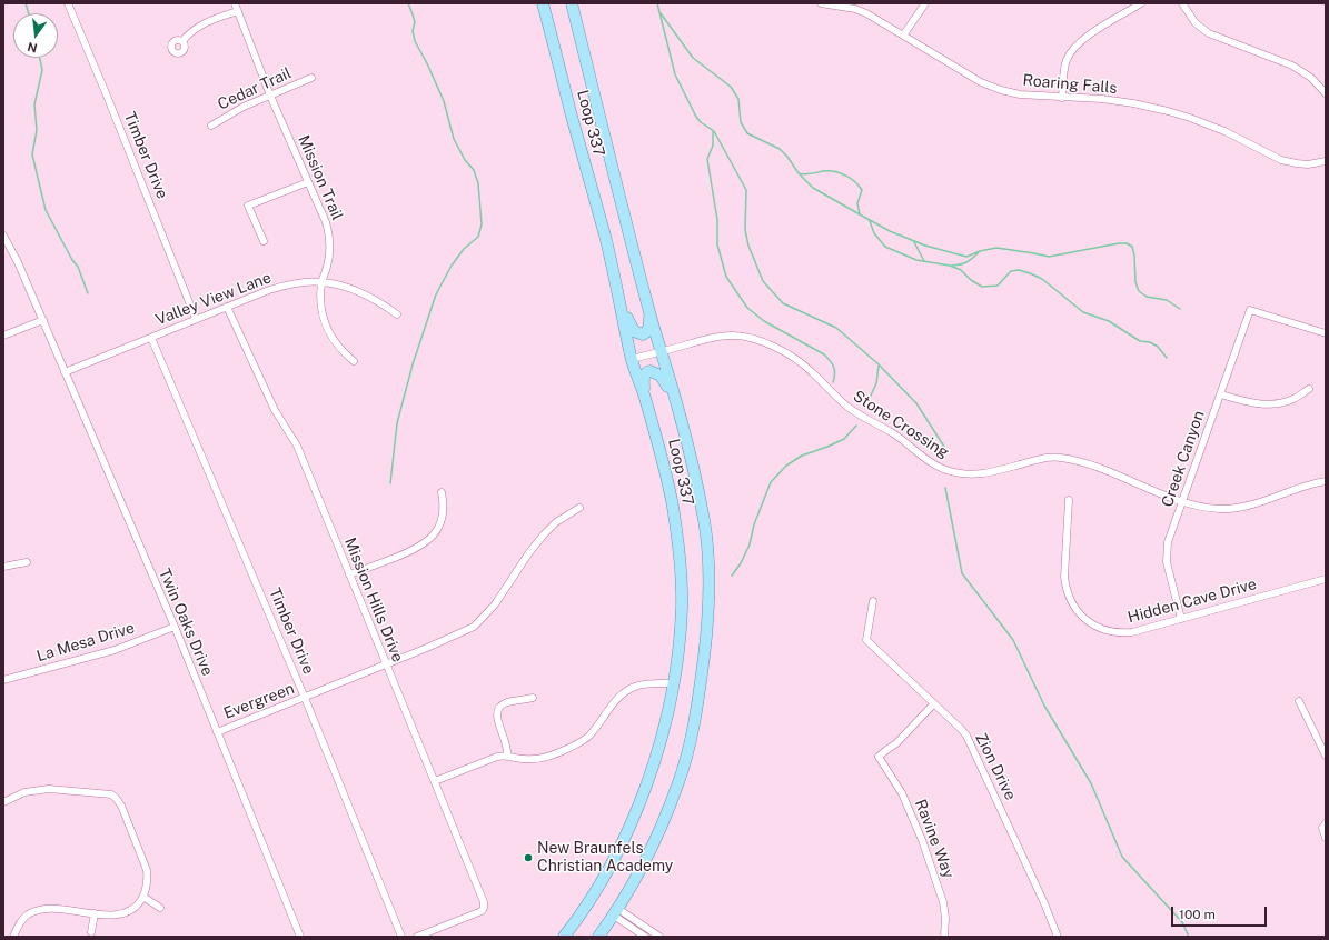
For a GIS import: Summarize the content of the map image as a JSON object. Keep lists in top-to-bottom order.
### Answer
{
  "streets": {
    "main road": ["Loop 337"],
    "street": [
      "Roaring Falls",
      "Cedar Trail",
      "Timber Drive",
      "Mission Trail",
      "Valley View Lane",
      "Stone Crossing",
      "Creek Canyon",
      "Mission Hills Drive",
      "Hidden Cave Drive",
      "Twin Oaks Drive",
      "La Mesa Drive",
      "Evergreen",
      "Zion Drive",
      "Ravine Way"
    ]
  },
  "crossings": [
    ["Cedar Trail", "Mission Trail"],
    ["Loop 337", "Stone Crossing"],
    ["Timber Drive", "Valley View Lane"],
    ["Timber Drive", "Evergreen"],
    ["Mission Trail", "Valley View Lane"],
    ["Valley View Lane", "Mission Hills Drive"],
    ["Valley View Lane", "Twin Oaks Drive"],
    ["Stone Crossing", "Creek Canyon"],
    ["Creek Canyon", "Hidden Cave Drive"],
    ["Mission Hills Drive", "Evergreen"],
    ["Twin Oaks Drive", "La Mesa Drive"],
    ["Twin Oaks Drive", "Evergreen"],
    ["Zion Drive", "Ravine Way"]
  ],
  "places": ["New Braunfels Christian Academy"],
  "scale_bar": "100 m",
  "north": "bottom"
}
